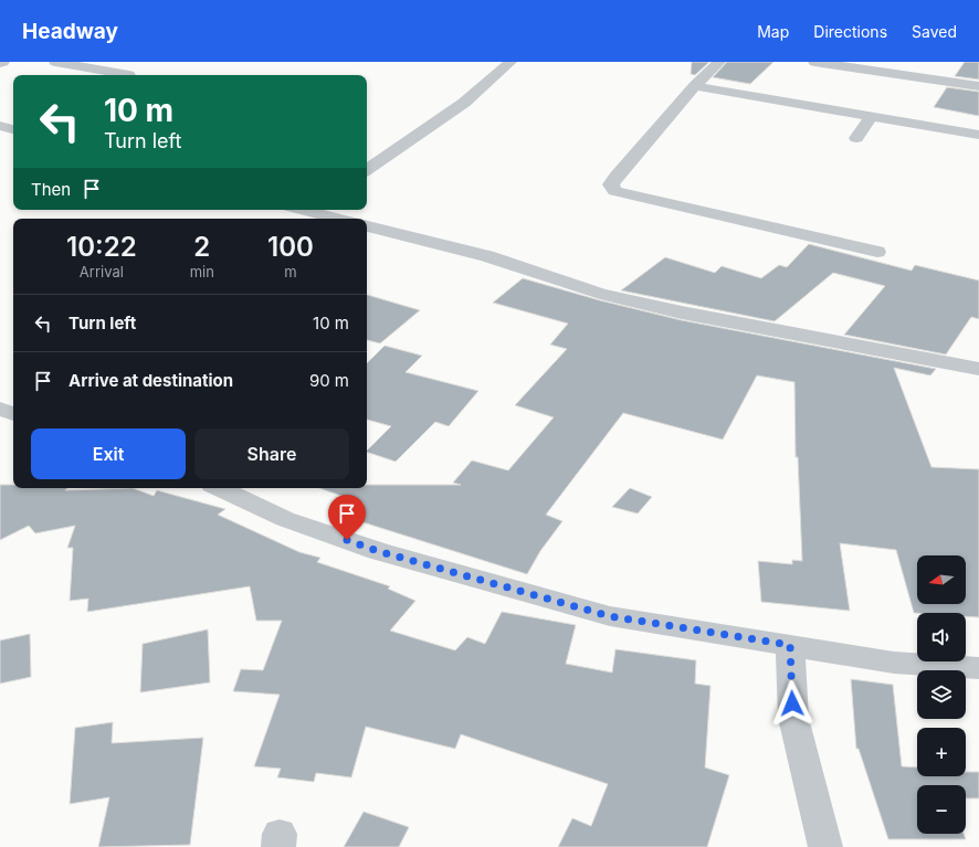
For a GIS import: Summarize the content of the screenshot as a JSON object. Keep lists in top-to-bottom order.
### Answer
{
  "north": "left",
  "page": {
    "header": "Headway",
    "nav": ["Map", "Directions", "Saved"],
    "turn": ["10 m", "Turn left"],
    "then": "Then",
    "eta": [
      "10:22",
      "Arrival",
      "2",
      "min",
      "100",
      "m"
    ],
    "list": [
      {
        "name": "Turn left",
        "value": "10 m"
      },
      {
        "name": "Arrive at destination",
        "value": "90 m"
      }
    ],
    "buttons": ["Exit", "Share"],
    "map_buttons": ["+", "−"]
  }
}
